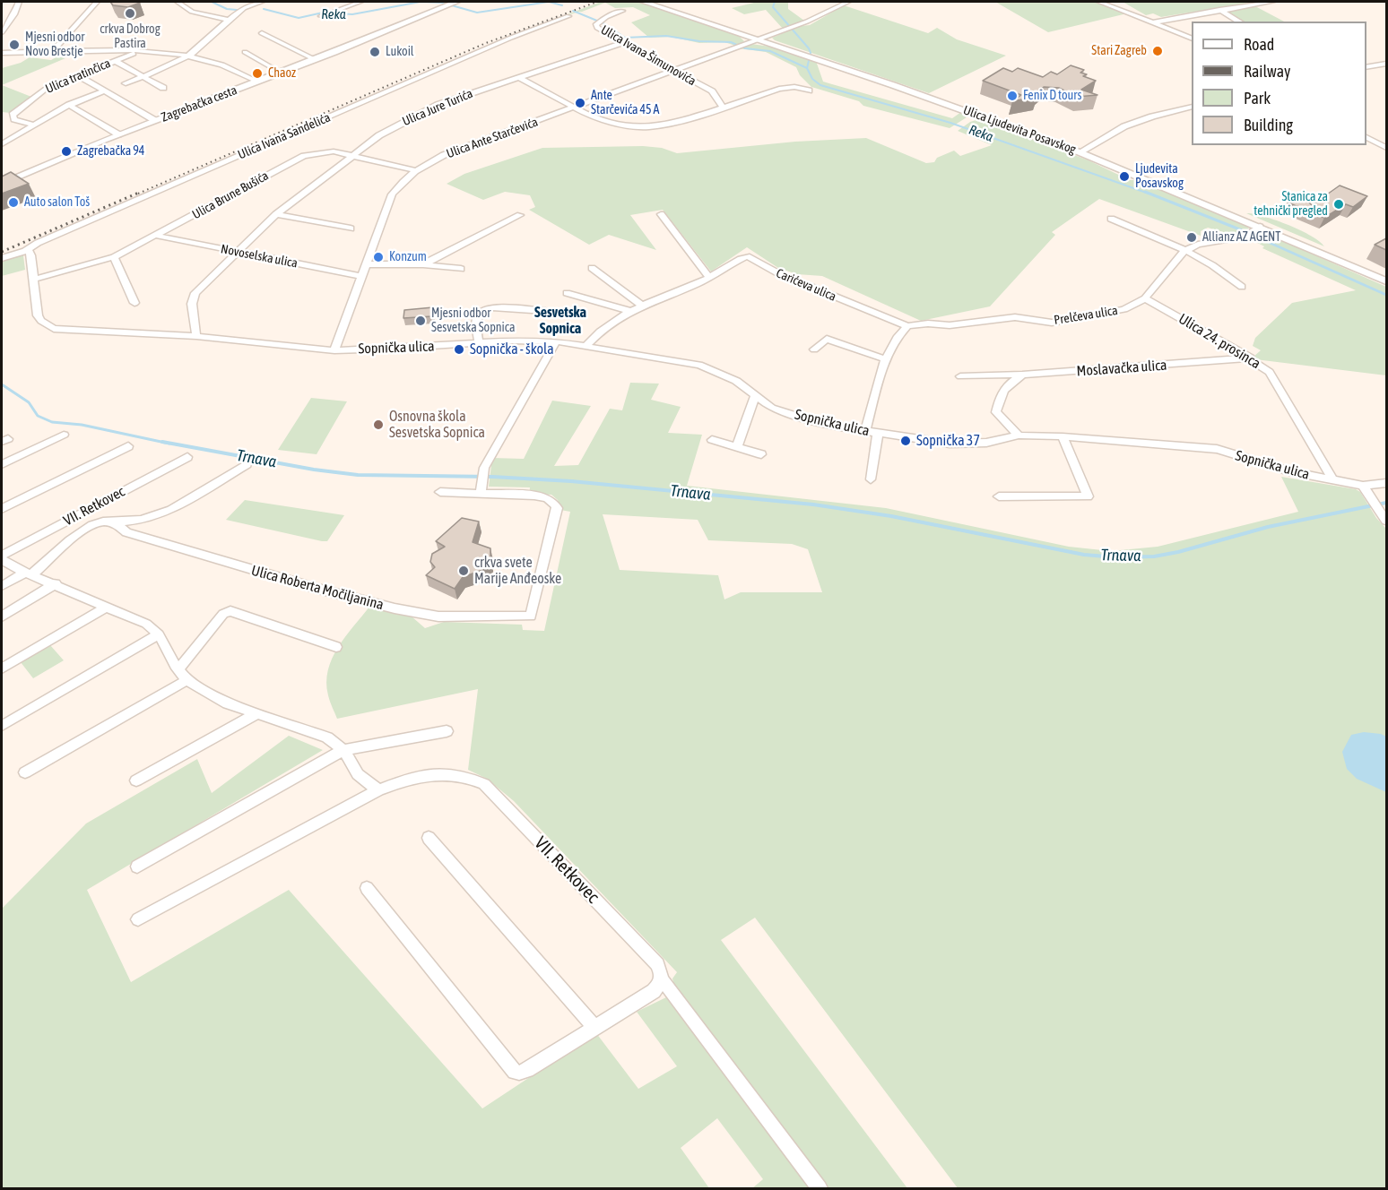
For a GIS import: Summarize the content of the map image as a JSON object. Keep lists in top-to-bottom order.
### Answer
{
  "streets": {
    "main road": ["Zagrebačka cesta", "Ulica Ljudevita Posavskog"],
    "street": [
      "Ulica Ivana Šimunovića",
      "Ulica tratinčica",
      "Ulica Jure Turića",
      "Ulica Ivana Sandelića",
      "Ulica Ante Starčevića",
      "Ulica Brune Bušića",
      "Novoselska ulica",
      "Carićeva ulica",
      "Prelčeva ulica",
      "Ulica 24. prosinca",
      "Sopnička ulica",
      "Moslavačka ulica",
      "VII. Retkovec",
      "Ulica Roberta Močiljanina"
    ]
  },
  "crossings": [
    ["Ulica Ivana Šimunovića", "Ulica Jure Turića"],
    ["Ulica Ivana Šimunovića", "Ulica Ante Starčevića"],
    ["Ulica Jure Turića", "Ulica Brune Bušića"],
    ["Ulica Jure Turića", "Novoselska ulica"],
    ["Ulica Jure Turića", "Sopnička ulica"],
    ["Ulica Ljudevita Posavskog", "Ulica Ante Starčevića"],
    ["Ulica Ivana Sandelića", "Sopnička ulica"],
    ["Ulica Ante Starčevića", "Ulica Brune Bušića"],
    ["Ulica Ante Starčevića", "Novoselska ulica"],
    ["Ulica Ante Starčevića", "Sopnička ulica"],
    ["Ulica Brune Bušića", "Novoselska ulica"],
    ["Ulica Brune Bušića", "Sopnička ulica"],
    ["Carićeva ulica", "Prelčeva ulica"],
    ["Carićeva ulica", "Sopnička ulica"],
    ["Prelčeva ulica", "Ulica 24. prosinca"],
    ["Ulica 24. prosinca", "Sopnička ulica"],
    ["Ulica 24. prosinca", "Moslavačka ulica"]
  ],
  "districts": ["Sesvetska Sopnica"],
  "water": ["Reka", "Trnava"],
  "places": [
    "crkva Dobrog Pastira",
    "Mjesni odbor Novo Brestje",
    "Stari Zagreb",
    "Lukoil",
    "Chaoz",
    "Fenix D tours",
    "Ante Starčevića 45 A",
    "Zagrebačka 94",
    "Ljudevita Posavskog",
    "Auto salon Toš",
    "Stanica za tehnički pregled",
    "Allianz AZ AGENT",
    "Konzum",
    "Mjesni odbor Sesvetska Sopnica",
    "Sopnička - škola",
    "Osnovna škola Sesvetska Sopnica",
    "Sopnička 37",
    "crkva svete Marije Anđeoske"
  ],
  "legend": [
    "Road",
    "Railway",
    "Park",
    "Building"
  ]
}
